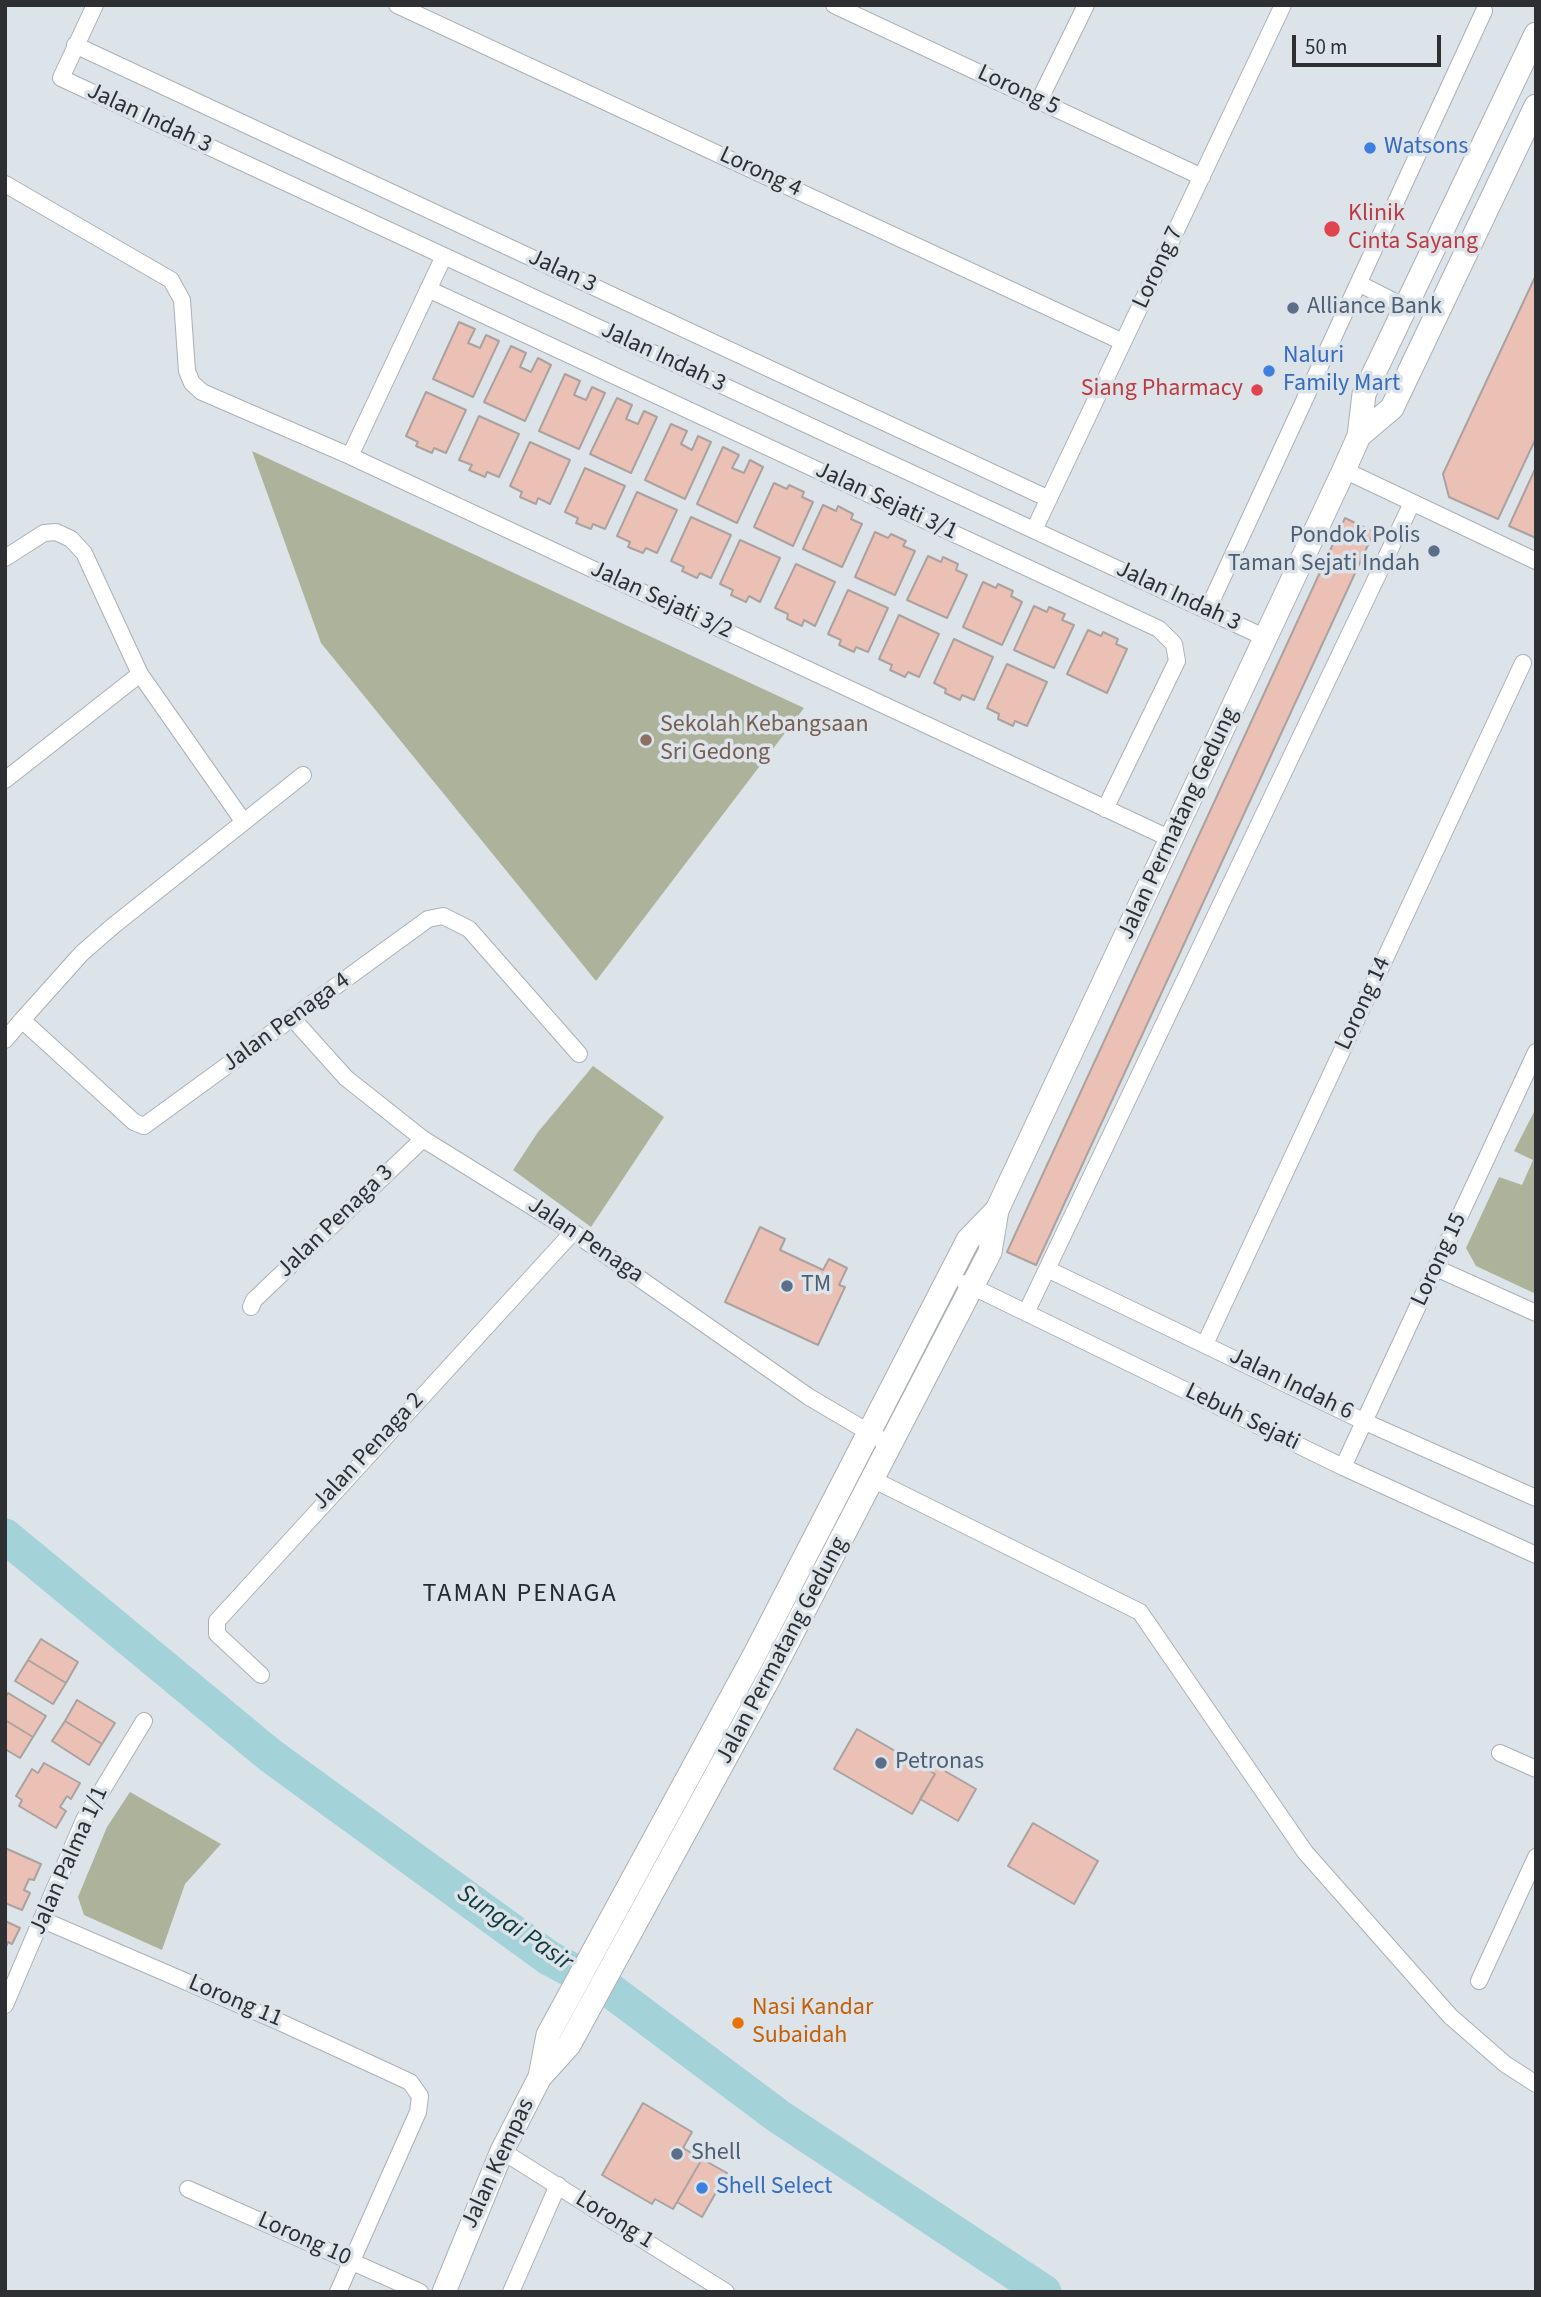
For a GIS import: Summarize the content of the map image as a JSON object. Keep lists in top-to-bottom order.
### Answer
{
  "streets": {
    "main road": ["Jalan Permatang Gedung", "Jalan Kempas"],
    "street": [
      "Lorong 5",
      "Jalan Indah 3",
      "Lorong 4",
      "Lorong 7",
      "Jalan 3",
      "Jalan Sejati 3/1",
      "Jalan Sejati 3/2",
      "Lorong 14",
      "Jalan Penaga 4",
      "Jalan Penaga 3",
      "Jalan Penaga",
      "Lorong 15",
      "Jalan Indah 6",
      "Lebuh Sejati",
      "Jalan Penaga 2",
      "Jalan Palma 1/1",
      "Lorong 11",
      "Lorong 1",
      "Lorong 10"
    ]
  },
  "crossings": [
    ["Lorong 5", "Lorong 7"],
    ["Jalan Indah 3", "Lorong 7"],
    ["Jalan Indah 3", "Jalan 3"],
    ["Jalan Indah 3", "Jalan Permatang Gedung"],
    ["Lorong 4", "Lorong 7"],
    ["Lorong 7", "Jalan 3"],
    ["Jalan Sejati 3/1", "Jalan Sejati 3/2"],
    ["Jalan Sejati 3/2", "Jalan Permatang Gedung"],
    ["Jalan Permatang Gedung", "Jalan Penaga"],
    ["Jalan Permatang Gedung", "Lebuh Sejati"],
    ["Jalan Permatang Gedung", "Jalan Kempas"],
    ["Lorong 14", "Jalan Indah 6"],
    ["Jalan Penaga 4", "Jalan Penaga"],
    ["Jalan Penaga 3", "Jalan Penaga"],
    ["Jalan Penaga", "Jalan Penaga 2"],
    ["Lorong 15", "Jalan Indah 6"],
    ["Lorong 15", "Lebuh Sejati"],
    ["Jalan Palma 1/1", "Lorong 11"],
    ["Lorong 11", "Lorong 10"],
    ["Jalan Kempas", "Lorong 1"]
  ],
  "districts": ["TAMAN PENAGA"],
  "water": ["Sungai Pasir"],
  "places": [
    "Watsons",
    "Klinik Cinta Sayang",
    "Alliance Bank",
    "Naluri Family Mart",
    "Siang Pharmacy",
    "Pondok Polis Taman Sejati Indah",
    "Sekolah Kebangsaan Sri Gedong",
    "TM",
    "Petronas",
    "Nasi Kandar Subaidah",
    "Shell",
    "Shell Select"
  ],
  "scale_bar": "50 m"
}
